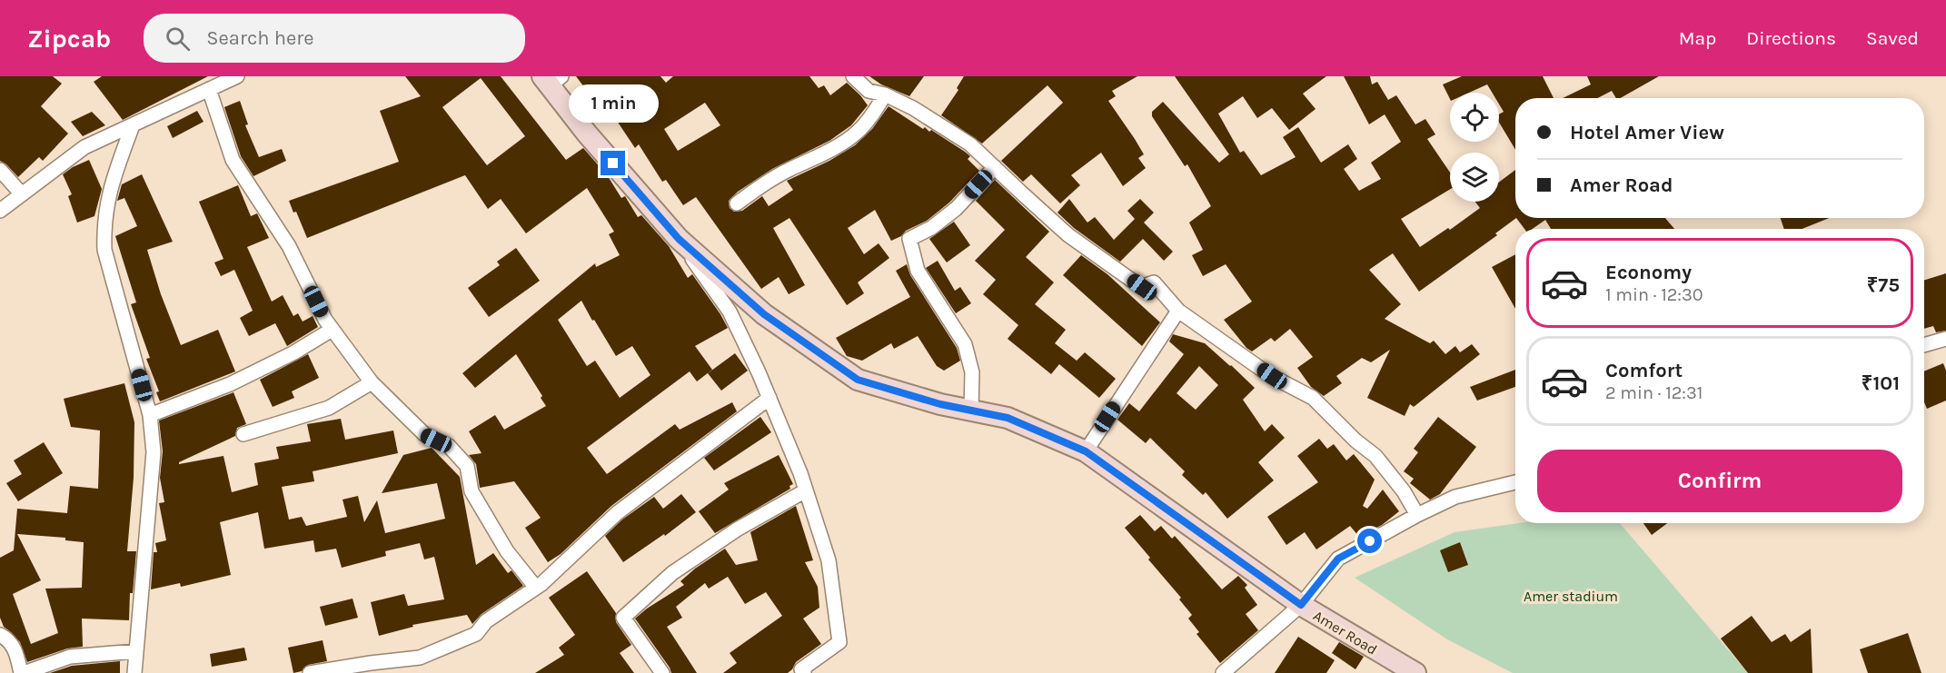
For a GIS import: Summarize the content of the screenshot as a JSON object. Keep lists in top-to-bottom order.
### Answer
{
  "streets": {
    "main road": ["Amer Road"]
  },
  "parks": ["Amer stadium"],
  "page": {
    "header": "Zipcab",
    "search": "Search here",
    "nav": ["Map", "Directions", "Saved"],
    "bubble": "1 min",
    "banner": ["Hotel Amer View", "Amer Road"],
    "list": [
      {
        "name": "Economy",
        "note": "1 min · 12:30",
        "value": "₹75"
      },
      {
        "name": "Comfort",
        "note": "2 min · 12:31",
        "value": "₹101"
      }
    ],
    "buttons": "Confirm"
  }
}
